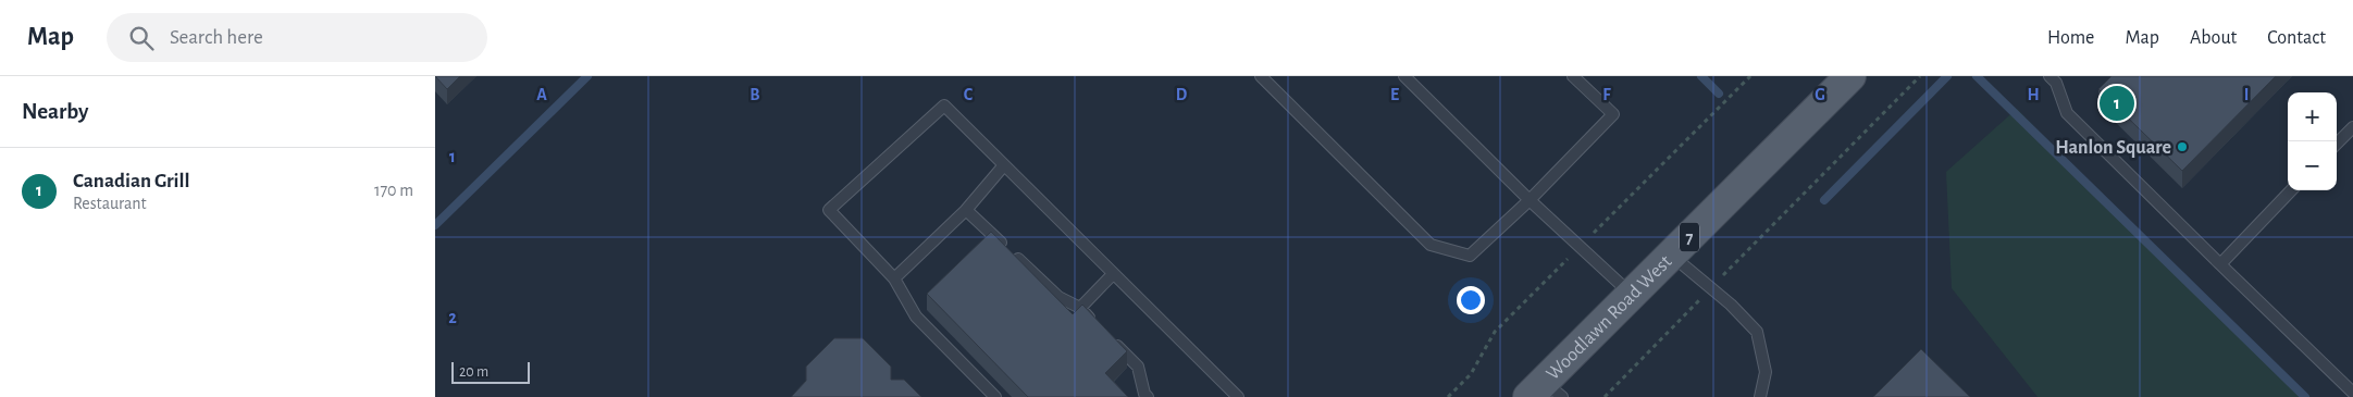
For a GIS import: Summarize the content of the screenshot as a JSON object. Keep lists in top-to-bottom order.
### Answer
{
  "streets": {
    "main road": ["7", "Woodlawn Road West"]
  },
  "places": ["Hanlon Square"],
  "scale_bar": "20 m",
  "page": {
    "header": "Map",
    "search": "Search here",
    "nav": [
      "Home",
      "Map",
      "About",
      "Contact"
    ],
    "heading": "Nearby",
    "pins": "1",
    "map_buttons": ["+", "−"],
    "list": [
      {
        "mark": "1",
        "name": "Canadian Grill",
        "note": "Restaurant",
        "value": "170 m"
      }
    ],
    "scale": "20 m"
  },
  "grid": {
    "columns": [
      "A",
      "B",
      "C",
      "D",
      "E",
      "F",
      "G",
      "H",
      "I"
    ],
    "rows": ["1", "2"]
  }
}
